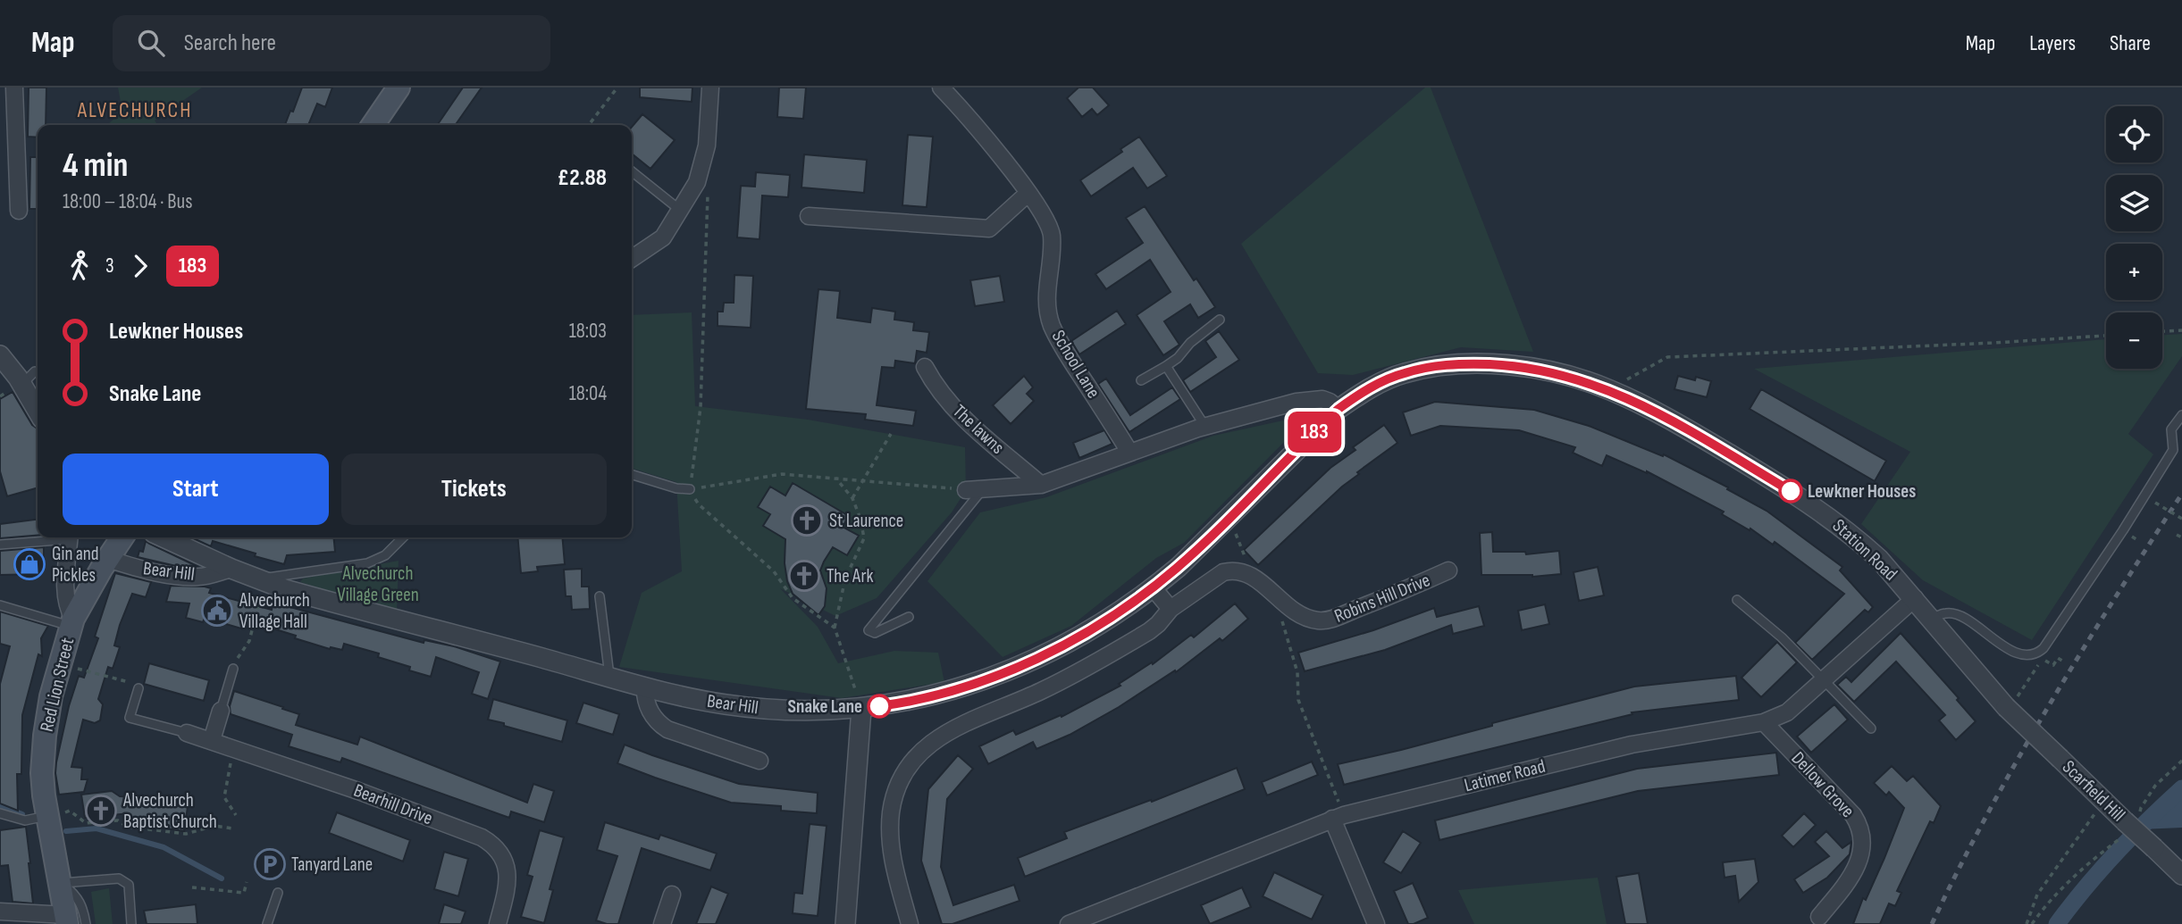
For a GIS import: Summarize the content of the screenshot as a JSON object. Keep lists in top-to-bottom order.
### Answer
{
  "streets": {
    "main road": ["Red Lion Street"],
    "street": [
      "School Lane",
      "The lawns",
      "Station Road",
      "Bear Hill",
      "Robins Hill Drive",
      "Latimer Road",
      "Dellow Grove",
      "Scarfield Hill",
      "Bearhill Drive"
    ]
  },
  "crossings": [
    ["Station Road", "Bear Hill"],
    ["Station Road", "Latimer Road"],
    ["Station Road", "Scarfield Hill"],
    ["Bear Hill", "Red Lion Street"],
    ["Latimer Road", "Dellow Grove"]
  ],
  "districts": ["ALVECHURCH"],
  "parks": ["Alvechurch Village Green"],
  "places": {
    "other": ["Lewkner Houses", "Snake Lane"],
    "church": ["St Laurence", "The Ark", "Alvechurch Baptist Church"],
    "shop": ["Gin and Pickles"],
    "public building": ["Alvechurch Village Hall"],
    "parking": ["Tanyard Lane"]
  },
  "lines": ["bus line 183"],
  "page": {
    "header": "Map",
    "search": "Search here",
    "nav": ["Map", "Layers", "Share"],
    "on_map": "183",
    "map_buttons": ["+", "−"],
    "heading": ["4 min", "18:00 – 18:04 · Bus", "£2.88"],
    "legs": ["3", "183"],
    "list": [
      {
        "name": "Lewkner Houses",
        "value": "18:03"
      },
      {
        "name": "Snake Lane",
        "value": "18:04"
      }
    ],
    "buttons": ["Start", "Tickets"]
  }
}
